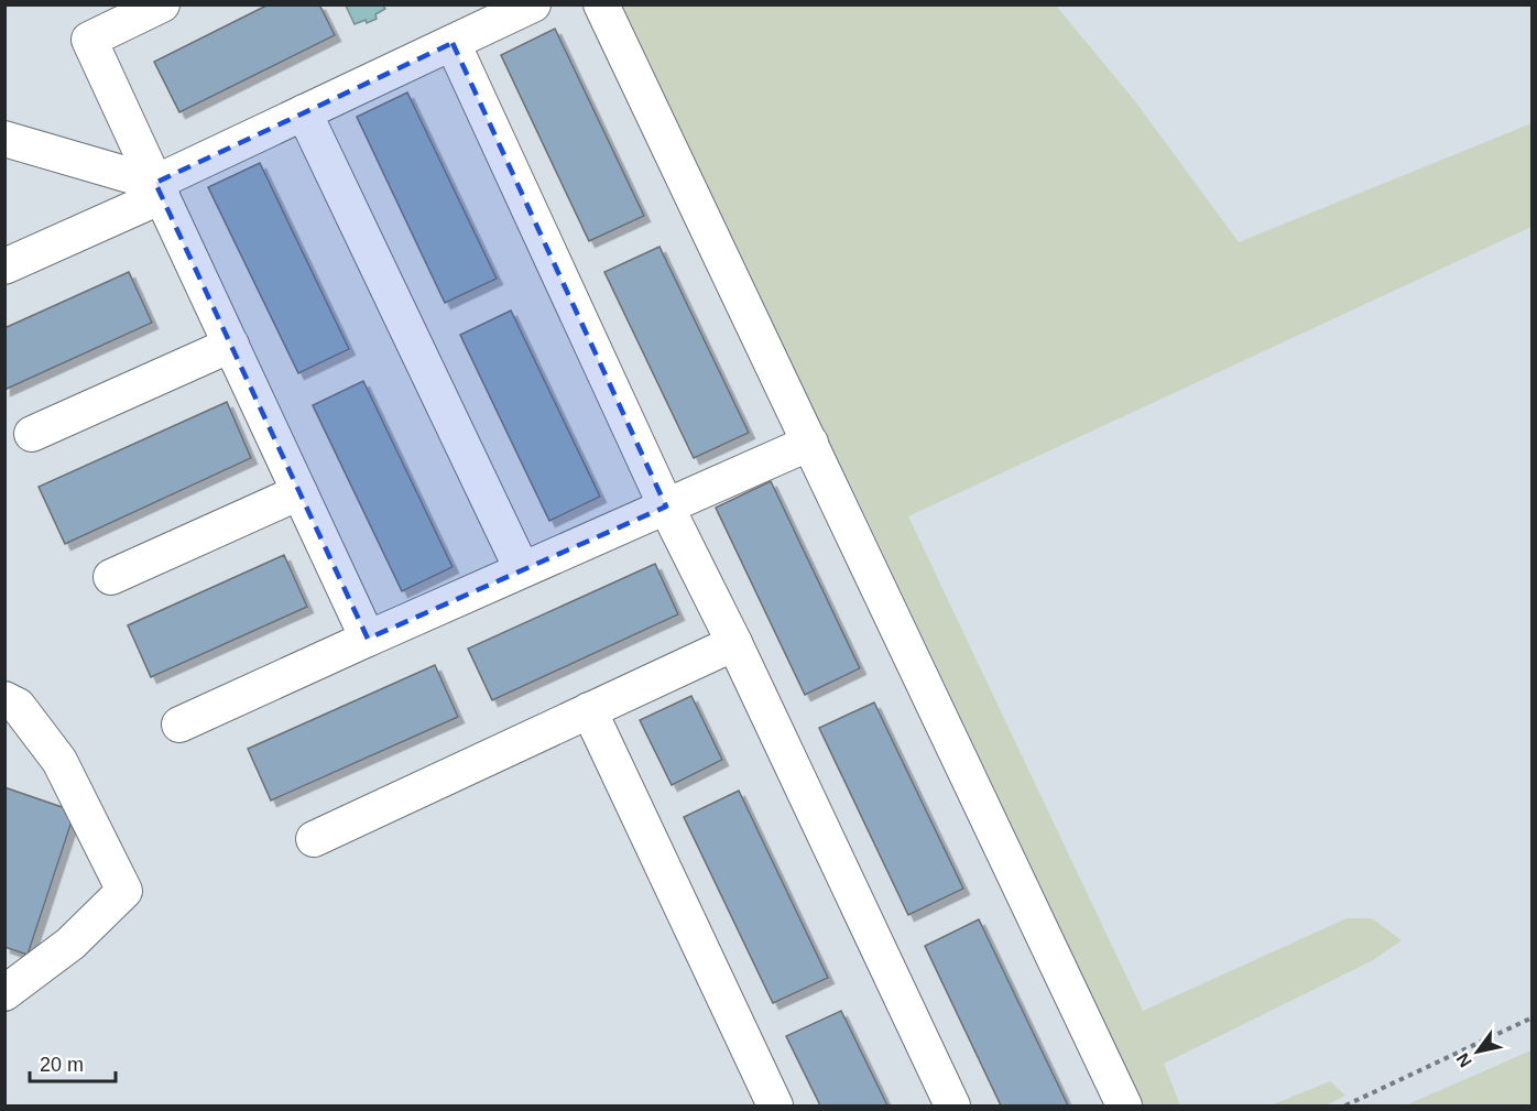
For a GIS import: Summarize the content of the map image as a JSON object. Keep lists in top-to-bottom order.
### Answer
{
  "scale_bar": "20 m",
  "north": "bottom left"
}
